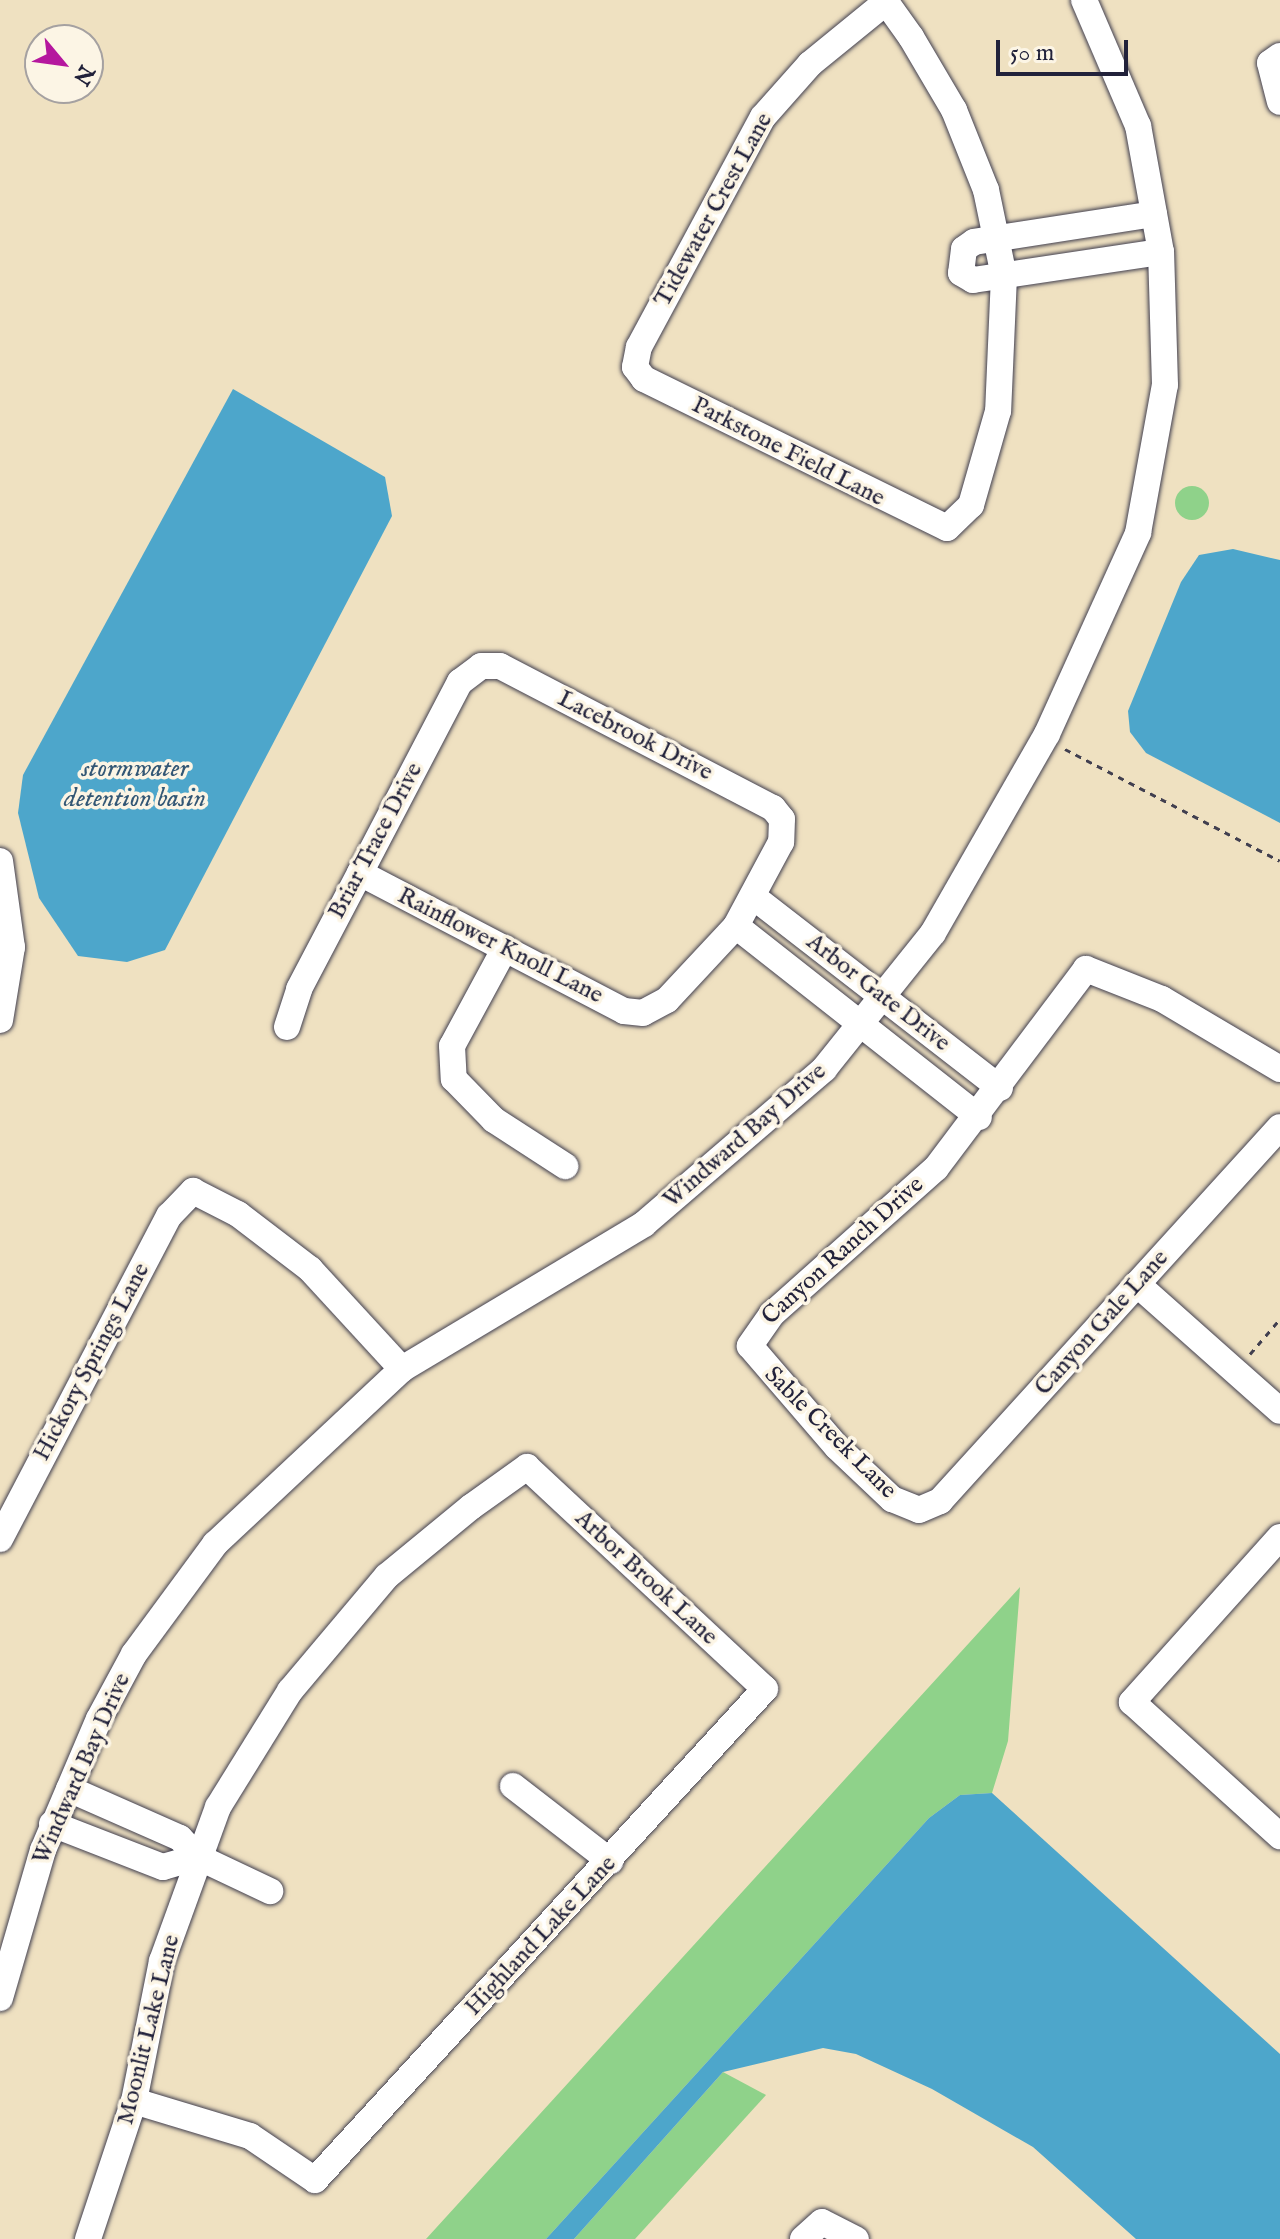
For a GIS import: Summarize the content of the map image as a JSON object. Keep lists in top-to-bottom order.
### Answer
{
  "streets": {
    "street": [
      "Tidewater Crest Lane",
      "Parkstone Field Lane",
      "Lacebrook Drive",
      "Briar Trace Drive",
      "Rainflower Knoll Lane",
      "Arbor Gate Drive",
      "Windward Bay Drive",
      "Canyon Ranch Drive",
      "Canyon Gale Lane",
      "Hickory Springs Lane",
      "Sable Creek Lane",
      "Arbor Brook Lane",
      "Highland Lake Lane",
      "Moonlit Lake Lane"
    ]
  },
  "crossings": [
    ["Tidewater Crest Lane", "Parkstone Field Lane"],
    ["Lacebrook Drive", "Briar Trace Drive"],
    ["Lacebrook Drive", "Arbor Gate Drive"],
    ["Briar Trace Drive", "Rainflower Knoll Lane"],
    ["Rainflower Knoll Lane", "Arbor Gate Drive"],
    ["Arbor Gate Drive", "Windward Bay Drive"],
    ["Arbor Gate Drive", "Canyon Ranch Drive"],
    ["Windward Bay Drive", "Hickory Springs Lane"],
    ["Canyon Ranch Drive", "Sable Creek Lane"],
    ["Canyon Gale Lane", "Sable Creek Lane"],
    ["Arbor Brook Lane", "Highland Lake Lane"],
    ["Arbor Brook Lane", "Moonlit Lake Lane"],
    ["Highland Lake Lane", "Moonlit Lake Lane"]
  ],
  "water": ["stormwater detention basin"],
  "scale_bar": "50 m",
  "north": "bottom right"
}
